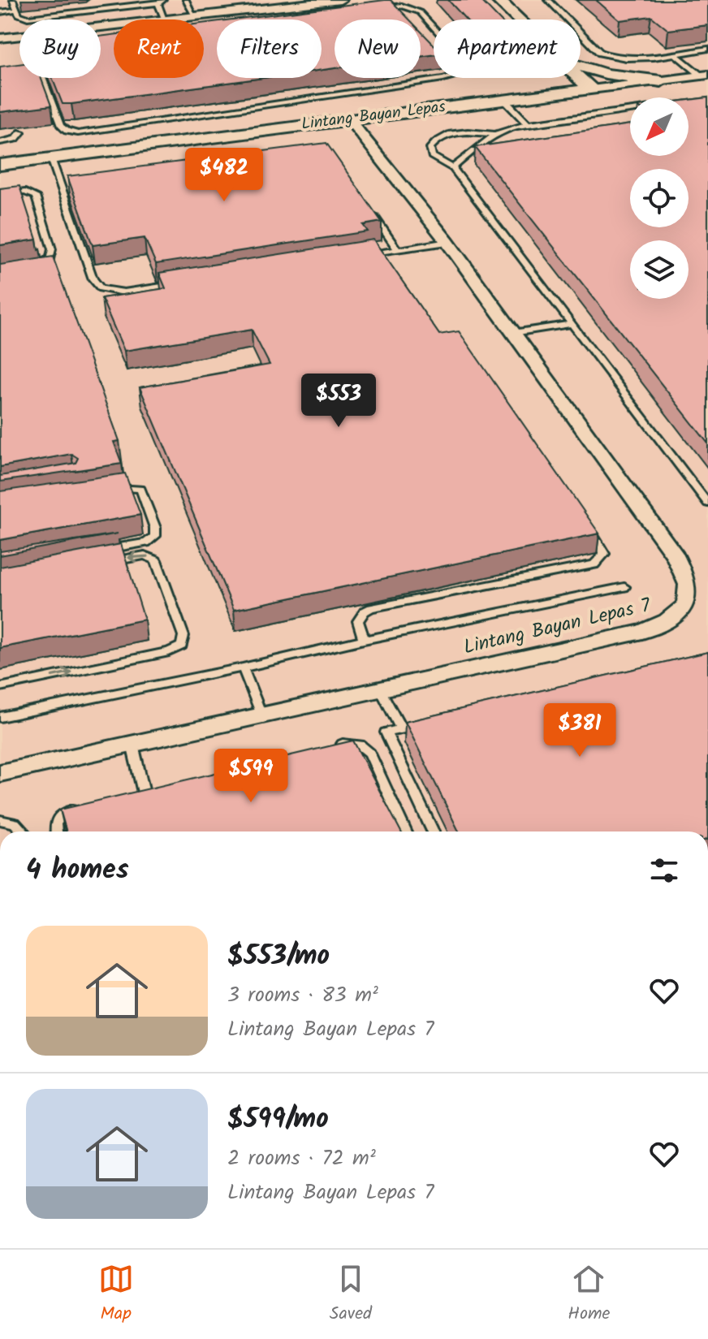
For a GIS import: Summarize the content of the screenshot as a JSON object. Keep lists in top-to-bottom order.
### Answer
{
  "streets": {
    "street": ["Lintang Bayan Lepas", "Lintang Bayan Lepas 7"]
  },
  "crossings": [
    ["Lintang Bayan Lepas", "Lintang Bayan Lepas 7"]
  ],
  "north": "bottom left",
  "page": {
    "chip": [
      "Buy",
      "Rent",
      "Filters",
      "New",
      "Apartment"
    ],
    "price": [
      "$482",
      "$553",
      "$381",
      "$599"
    ],
    "heading": "4 homes",
    "list": [
      {
        "name": "$553/mo",
        "note": "3 rooms · 83 m² · Lintang Bayan Lepas 7"
      },
      {
        "name": "$599/mo",
        "note": "2 rooms · 72 m² · Lintang Bayan Lepas 7"
      }
    ],
    "tabs": ["Map", "Saved", "Home"]
  }
}
